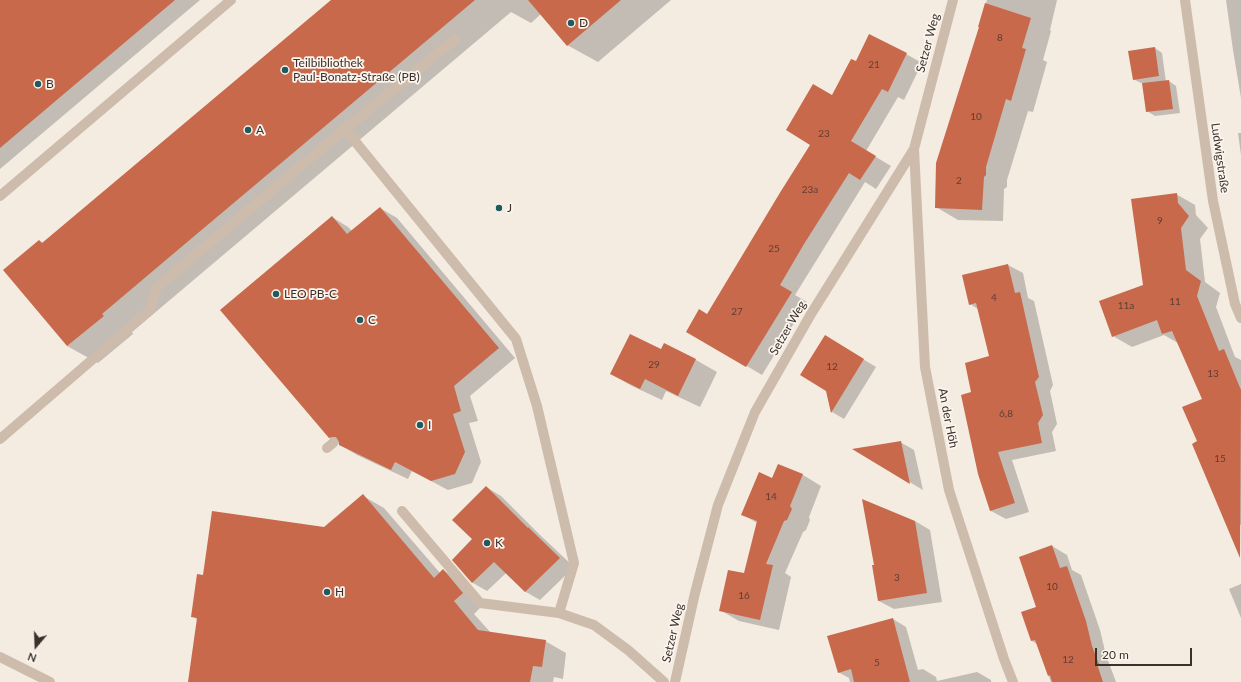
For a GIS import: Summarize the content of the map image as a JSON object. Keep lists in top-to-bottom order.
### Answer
{
  "streets": {
    "street": ["Setzer Weg", "Ludwigstraße", "An der Höh"]
  },
  "crossings": [
    ["Setzer Weg", "An der Höh"]
  ],
  "places": [
    "D",
    "Teilbibliothek Paul-Bonatz-Straße (PB)",
    "B",
    "A",
    "J",
    "LEO PB-C",
    "C",
    "I",
    "K",
    "H"
  ],
  "house_numbers": [
    "8",
    "21",
    "10",
    "23",
    "2",
    "23a",
    "9",
    "25",
    "4",
    "11",
    "11a",
    "27",
    "29",
    "12",
    "13",
    "6,8",
    "15",
    "14",
    "3",
    "10",
    "16",
    "12",
    "5"
  ],
  "scale_bar": "20 m",
  "north": "bottom"
}
